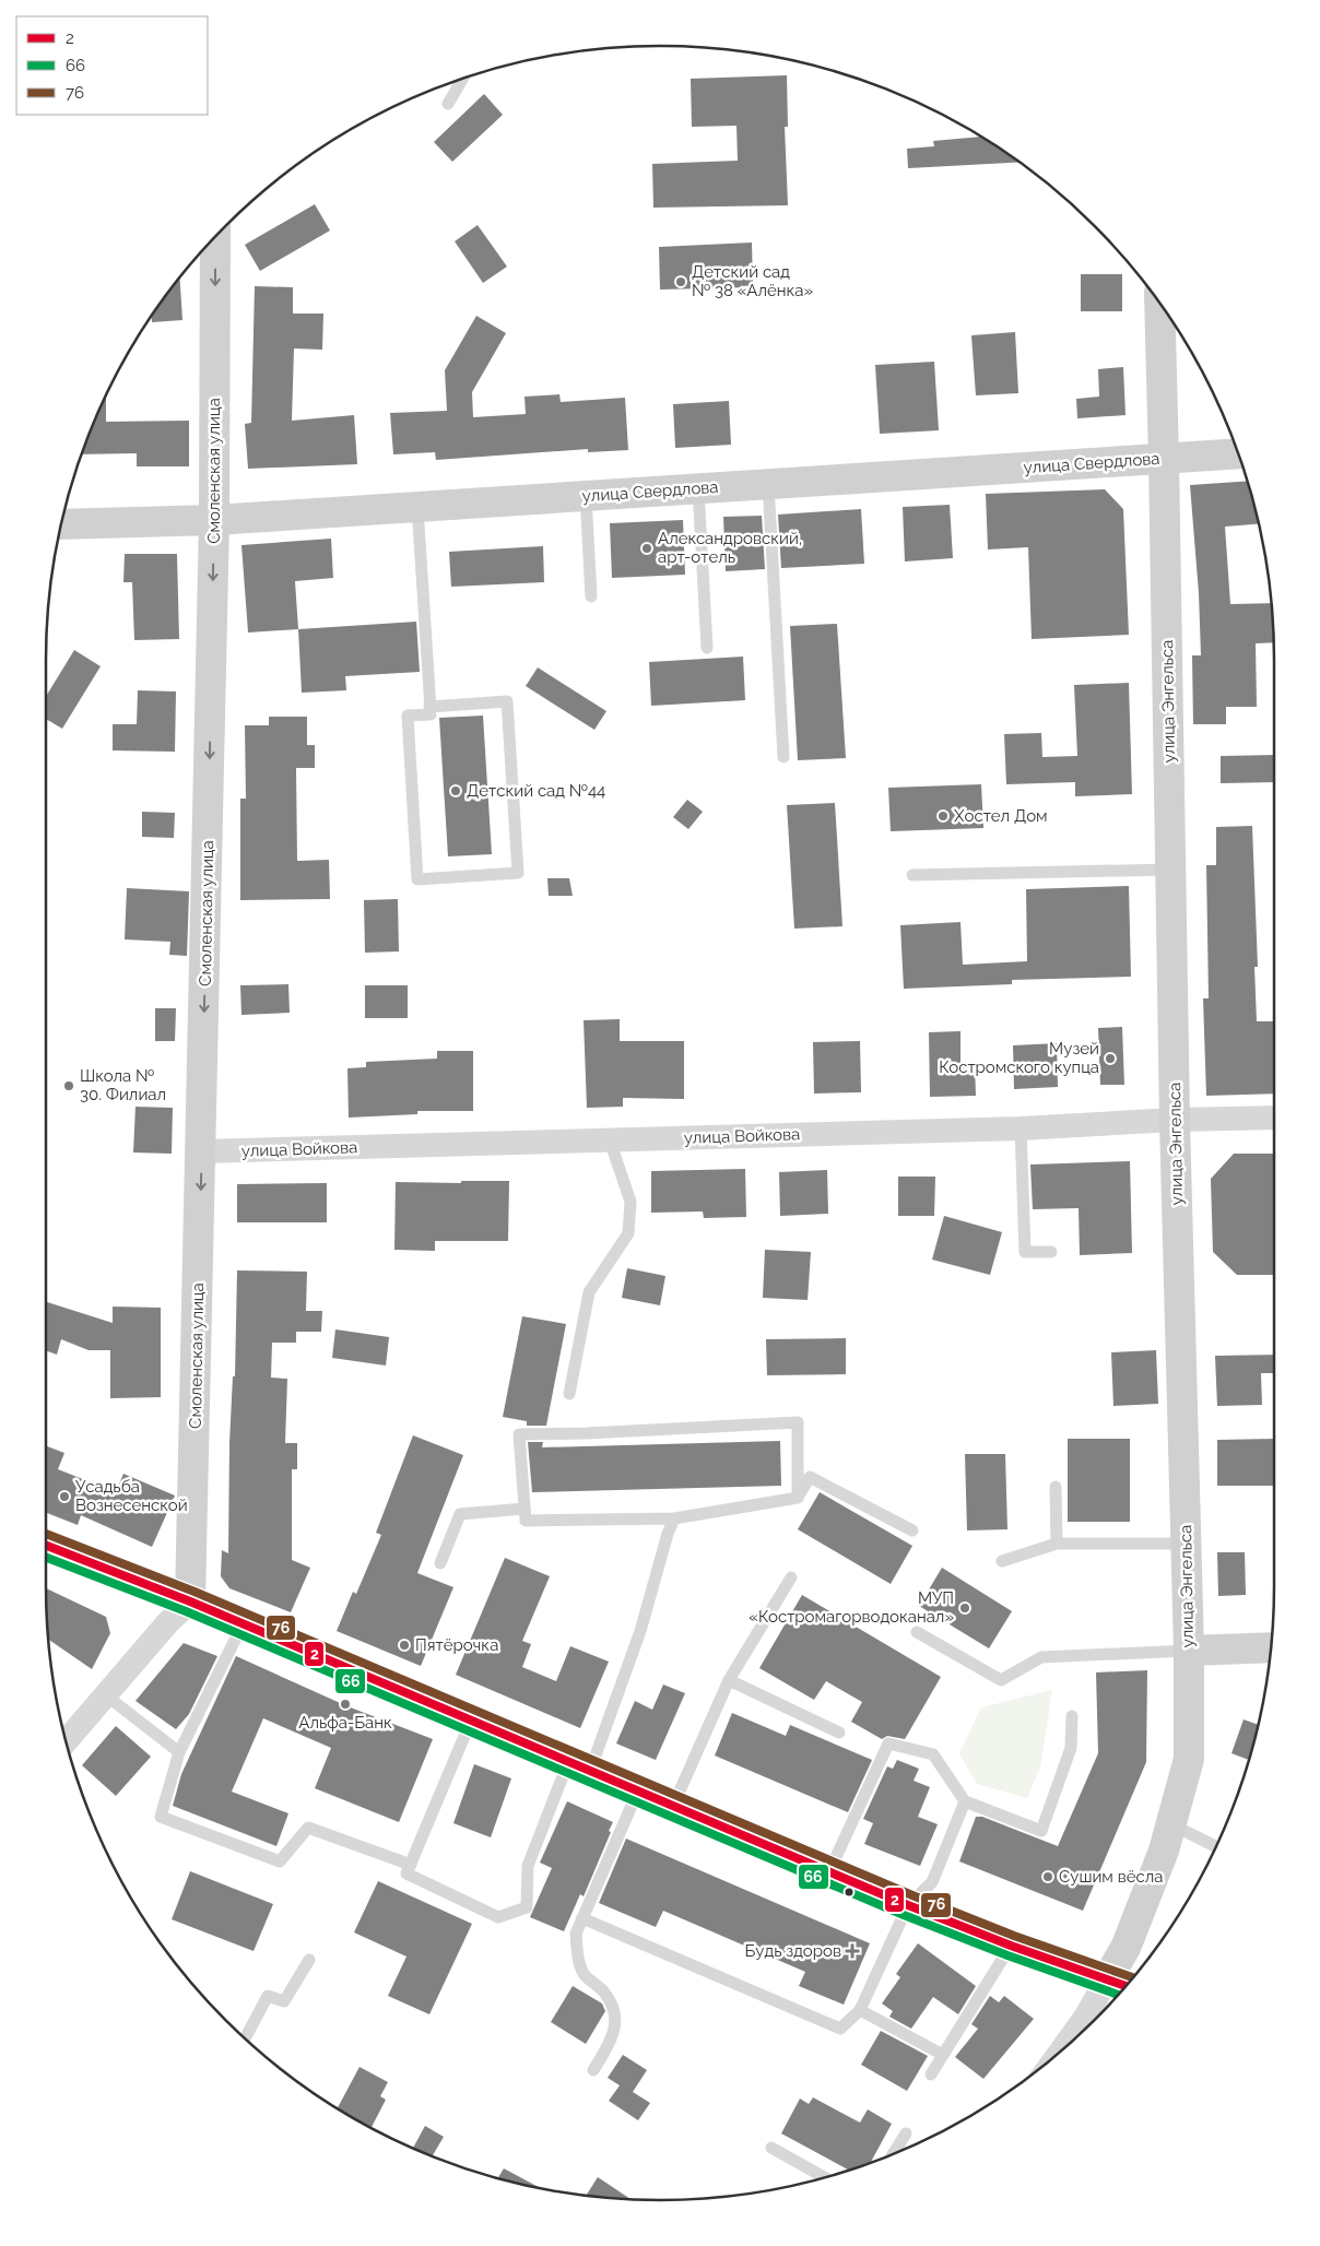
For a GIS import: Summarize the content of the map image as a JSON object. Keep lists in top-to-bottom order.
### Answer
{
  "streets": {
    "main road": ["улица Свердлова", "Смоленская улица", "улица Энгельса"],
    "street": ["улица Войкова"]
  },
  "crossings": [
    ["улица Свердлова", "Смоленская улица"],
    ["улица Свердлова", "улица Энгельса"],
    ["Смоленская улица", "улица Войкова"],
    ["улица Энгельса", "улица Войкова"]
  ],
  "one_way": ["Смоленская улица"],
  "places": {
    "other": [
      "Детский сад № 38 «Алёнка»",
      "Александровский, арт-отель",
      "Детский сад №44",
      "Хостел Дом",
      "Музей Костромского купца",
      "Школа № 30. Филиал",
      "Усадьба Вознесенской",
      "МУП «Костромагорводоканал»",
      "Пятёрочка",
      "Альфа-Банк",
      "Сушим вёсла"
    ],
    "health": ["Будь здоров"]
  },
  "lines": ["transit line 76", "transit line 2", "transit line 66"],
  "legend": ["2", "66", "76"]
}
